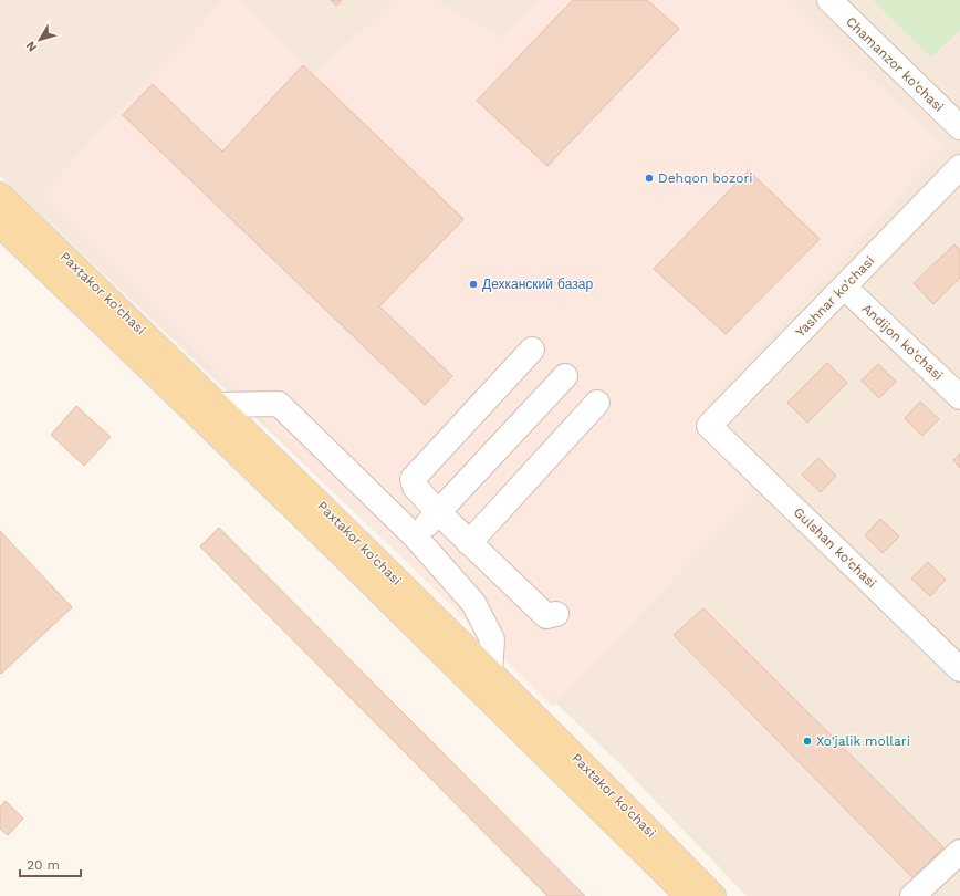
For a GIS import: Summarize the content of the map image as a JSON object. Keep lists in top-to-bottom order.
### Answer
{
  "streets": {
    "main road": ["Paxtakor ko'chasi"],
    "street": [
      "Chamanzor ko'chasi",
      "Yashnar ko'chasi",
      "Andijon ko'chasi",
      "Gulshan ko'chasi"
    ]
  },
  "crossings": [
    ["Yashnar ko'chasi", "Andijon ko'chasi"],
    ["Yashnar ko'chasi", "Gulshan ko'chasi"]
  ],
  "places": ["Dehqon bozori", "Дехканский базар", "Xo'jalik mollari"],
  "scale_bar": "20 m",
  "north": "bottom left"
}
